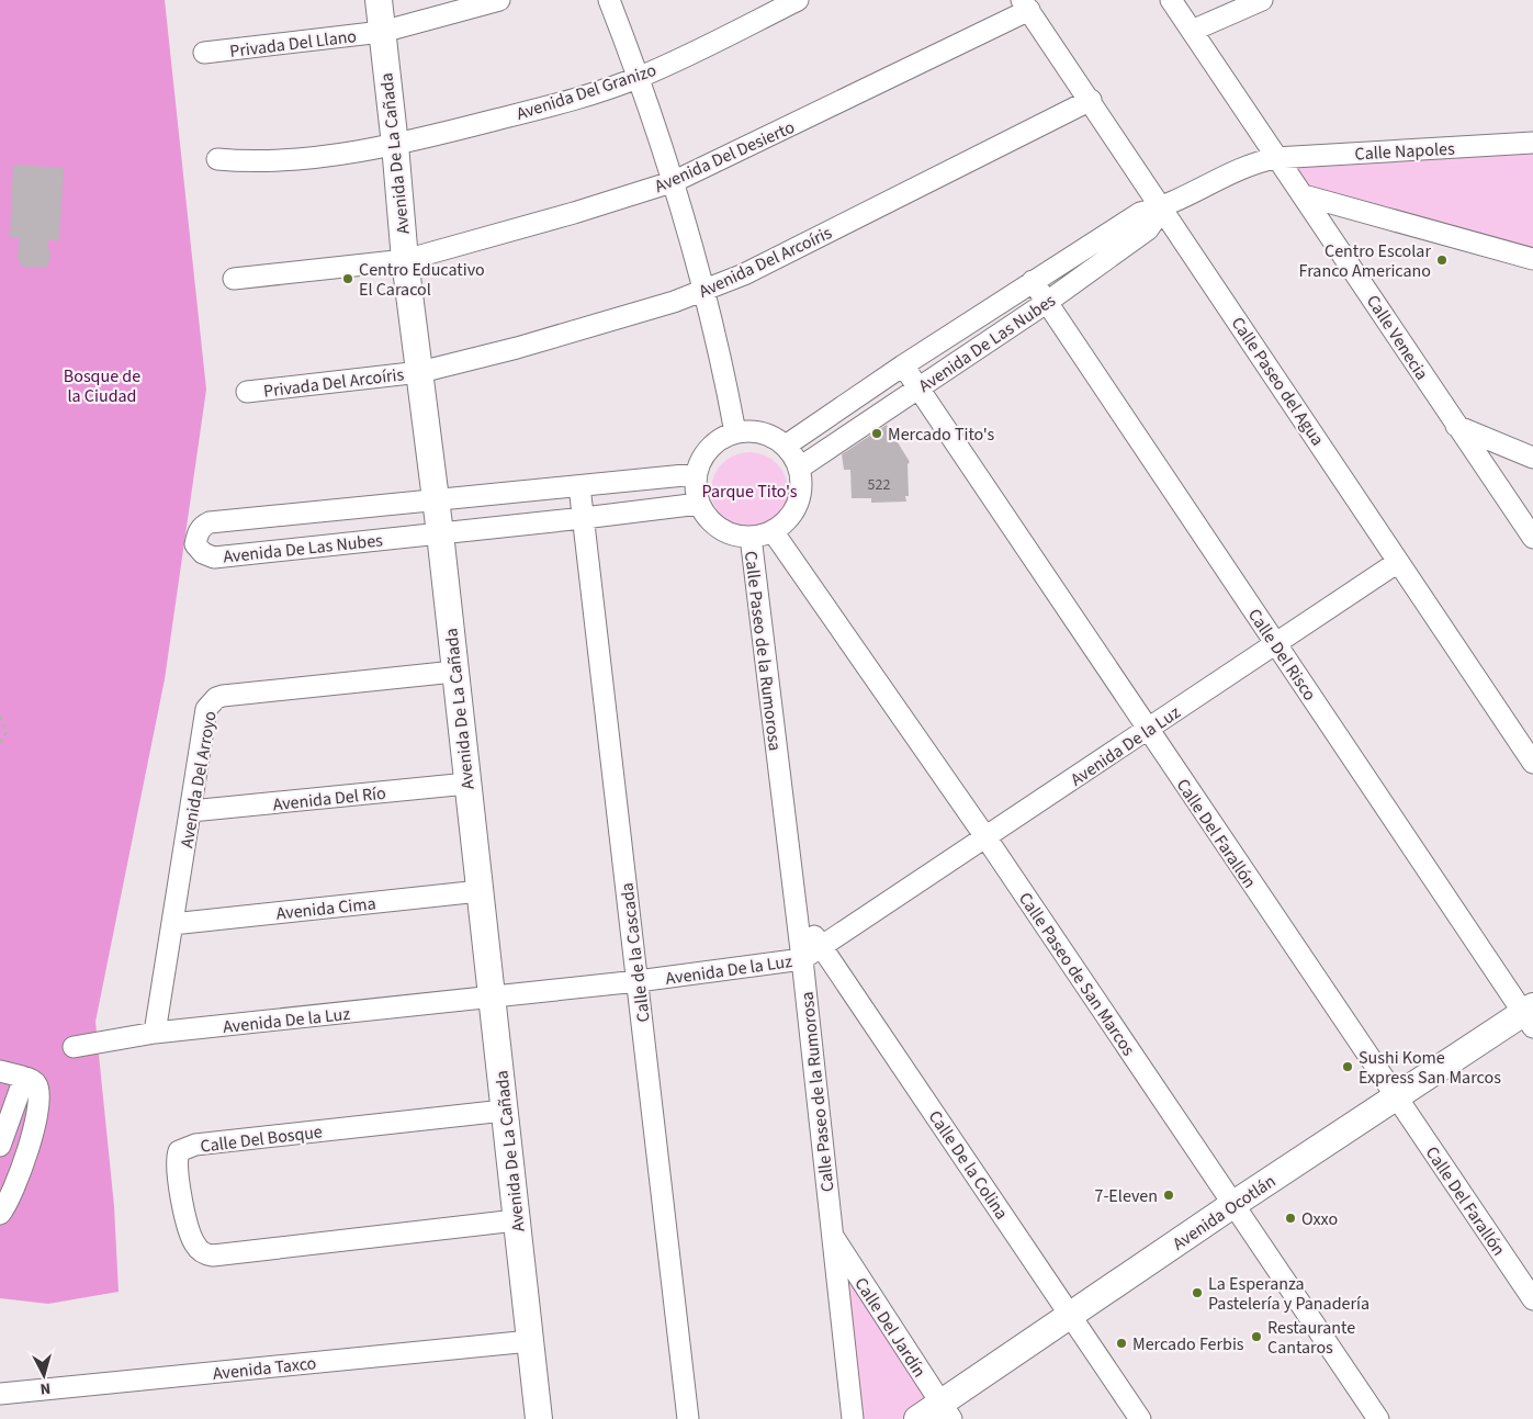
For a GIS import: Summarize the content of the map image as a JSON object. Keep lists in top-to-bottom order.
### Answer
{
  "streets": {
    "main road": ["Avenida De La Cañada", "Avenida Ocotlán"],
    "street": [
      "Privada Del Llano",
      "Avenida Del Granizo",
      "Calle Napoles",
      "Avenida Del Desierto",
      "Avenida Del Arcoíris",
      "Calle Venecia",
      "Avenida De Las Nubes",
      "Calle Paseo del Agua",
      "Privada Del Arcoíris",
      "Calle Paseo de la Rumorosa",
      "Calle Del Risco",
      "Avenida De la Luz",
      "Avenida Del Arroyo",
      "Avenida Del Río",
      "Calle Del Farallón",
      "Avenida Cima",
      "Calle de la Cascada",
      "Calle Paseo de San Marcos",
      "Calle Del Bosque",
      "Calle De la Colina",
      "Calle Del Jardín",
      "Avenida Taxco"
    ]
  },
  "crossings": [
    ["Privada Del Llano", "Avenida De La Cañada"],
    ["Avenida Del Granizo", "Avenida De La Cañada"],
    ["Calle Napoles", "Calle Venecia"],
    ["Calle Napoles", "Avenida De Las Nubes"],
    ["Avenida De La Cañada", "Avenida Del Desierto"],
    ["Avenida De La Cañada", "Avenida Del Arcoíris"],
    ["Avenida De La Cañada", "Avenida De Las Nubes"],
    ["Avenida De La Cañada", "Privada Del Arcoíris"],
    ["Avenida De La Cañada", "Avenida De la Luz"],
    ["Avenida De La Cañada", "Avenida Del Arroyo"],
    ["Avenida De La Cañada", "Avenida Del Río"],
    ["Avenida De La Cañada", "Avenida Cima"],
    ["Avenida De La Cañada", "Calle Del Bosque"],
    ["Avenida De La Cañada", "Avenida Taxco"],
    ["Avenida Del Desierto", "Calle Paseo del Agua"],
    ["Avenida Del Arcoíris", "Calle Paseo del Agua"],
    ["Avenida Del Arcoíris", "Privada Del Arcoíris"],
    ["Calle Venecia", "Avenida De Las Nubes"],
    ["Avenida De Las Nubes", "Calle Paseo del Agua"],
    ["Avenida De Las Nubes", "Calle Paseo de la Rumorosa"],
    ["Avenida De Las Nubes", "Calle Del Risco"],
    ["Avenida De Las Nubes", "Calle Del Farallón"],
    ["Avenida De Las Nubes", "Calle de la Cascada"],
    ["Avenida De Las Nubes", "Calle Paseo de San Marcos"],
    ["Calle Paseo del Agua", "Avenida De la Luz"],
    ["Calle Paseo de la Rumorosa", "Avenida De la Luz"],
    ["Calle Paseo de la Rumorosa", "Calle Paseo de San Marcos"],
    ["Calle Paseo de la Rumorosa", "Calle De la Colina"],
    ["Calle Paseo de la Rumorosa", "Calle Del Jardín"],
    ["Calle Del Risco", "Avenida De la Luz"],
    ["Calle Del Risco", "Avenida Ocotlán"],
    ["Avenida De la Luz", "Avenida Del Arroyo"],
    ["Avenida De la Luz", "Calle Del Farallón"],
    ["Avenida De la Luz", "Calle de la Cascada"],
    ["Avenida De la Luz", "Calle Paseo de San Marcos"],
    ["Avenida De la Luz", "Calle De la Colina"],
    ["Avenida Del Arroyo", "Avenida Del Río"],
    ["Avenida Del Arroyo", "Avenida Cima"],
    ["Calle Del Farallón", "Avenida Ocotlán"],
    ["Calle Paseo de San Marcos", "Avenida Ocotlán"],
    ["Calle De la Colina", "Avenida Ocotlán"],
    ["Avenida Ocotlán", "Calle Del Jardín"]
  ],
  "parks": ["Bosque de la Ciudad", "Parque Tito's"],
  "places": [
    "Centro Escolar Franco Americano",
    "Centro Educativo El Caracol",
    "Mercado Tito's",
    "Sushi Kome Express San Marcos",
    "7-Eleven",
    "Oxxo",
    "La Esperanza Pastelería y Panadería",
    "Restaurante Cantaros",
    "Mercado Ferbis"
  ],
  "house_numbers": ["522"],
  "north": "bottom"
}
